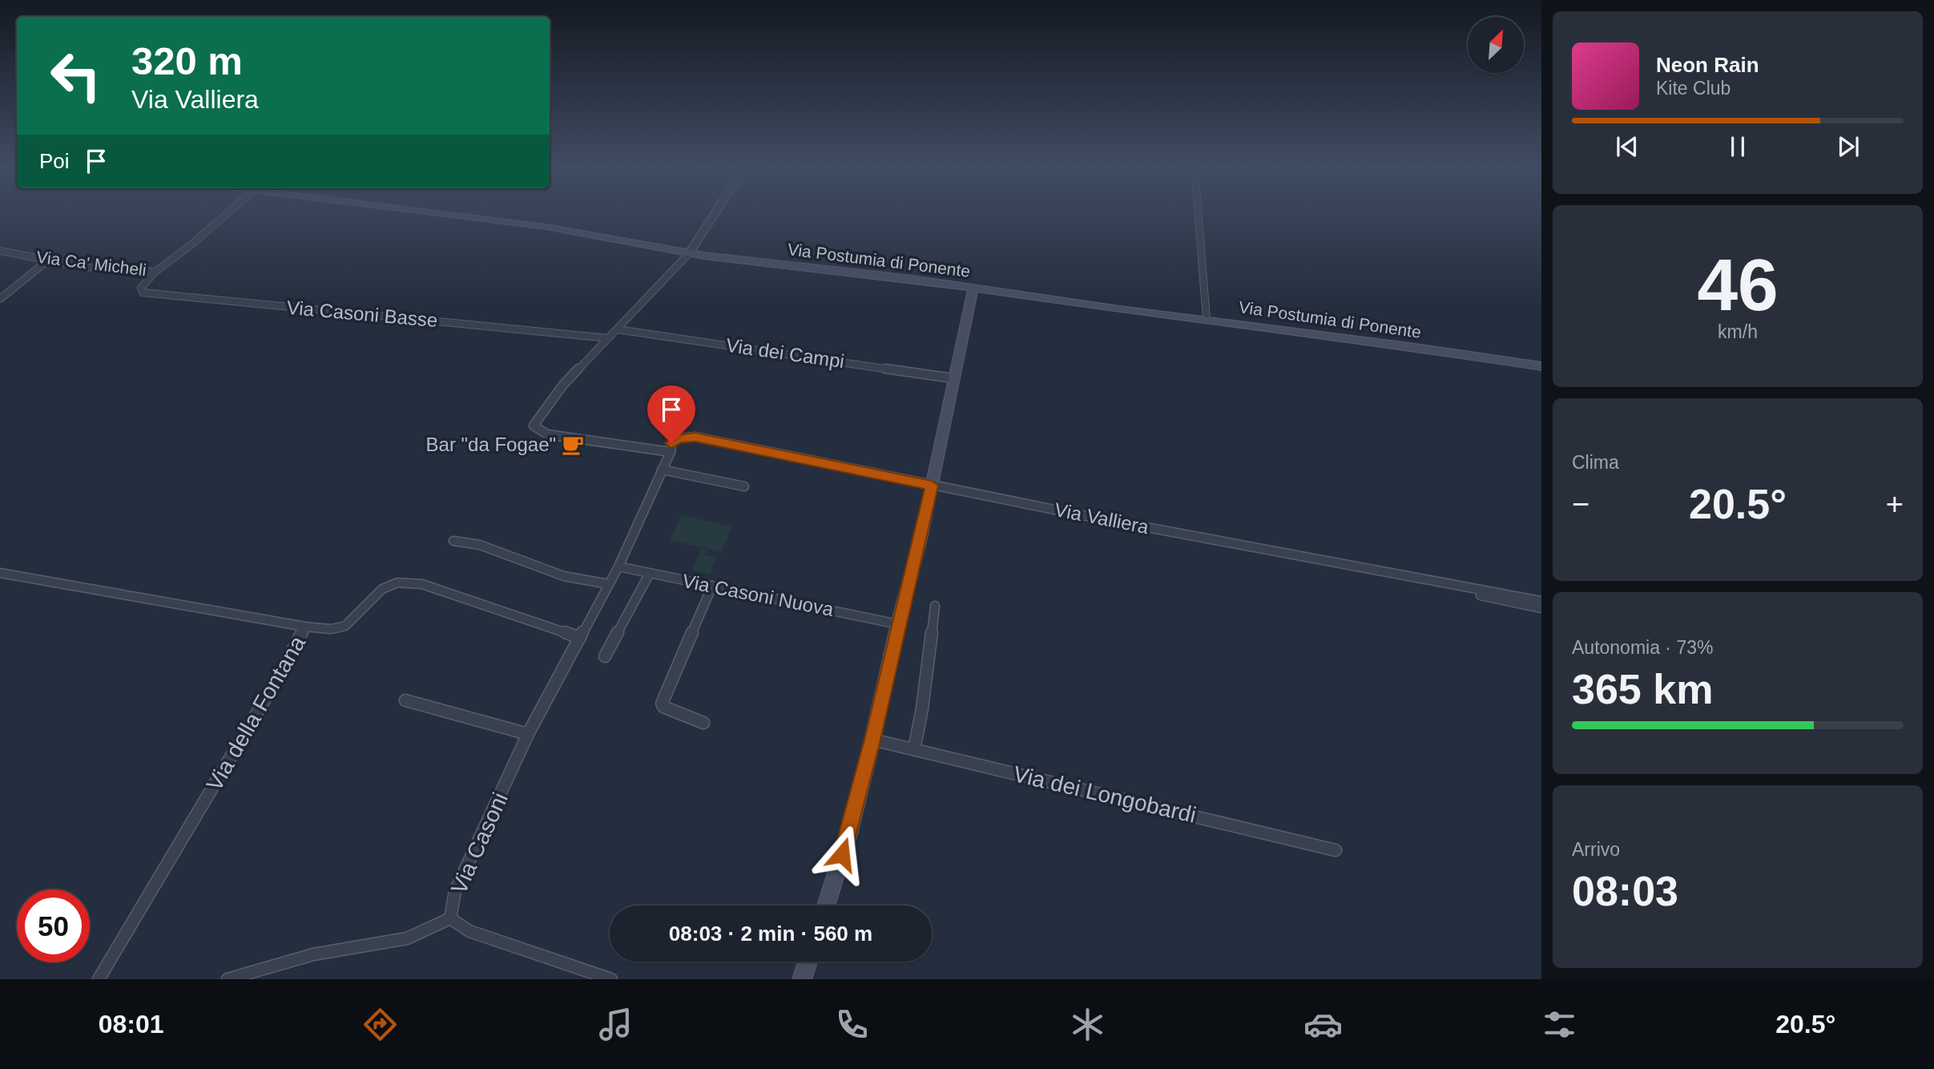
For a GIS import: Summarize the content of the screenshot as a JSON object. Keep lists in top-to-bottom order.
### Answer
{
  "streets": {
    "main road": ["Via Postumia di Ponente"],
    "street": [
      "Via Ca' Micheli",
      "Via Casoni Basse",
      "Via dei Campi",
      "Via Valliera",
      "Via Casoni Nuova",
      "Via della Fontana",
      "Via dei Longobardi",
      "Via Casoni"
    ]
  },
  "crossings": [
    ["Via Ca' Micheli", "Via Casoni Basse"],
    ["Via Valliera", "Via Casoni"],
    ["Via Casoni Nuova", "Via Casoni"]
  ],
  "places": {
    "cafe": ["Bar \"da Fogae\""]
  },
  "north": "top right",
  "page": {
    "turn": ["320 m", "Via Valliera"],
    "song": ["Neon Rain", "Kite Club"],
    "then": "Poi",
    "tile": [
      ["46", "km/h"],
      "Clima",
      ["Autonomia · 73%", "365 km"],
      ["Arrivo", "08:03"]
    ],
    "heat": ["−", "20.5°", "+"],
    "limit": "50",
    "trip": "08:03 · 2 min · 560 m",
    "tabs": ["08:01", "20.5°"]
  }
}
